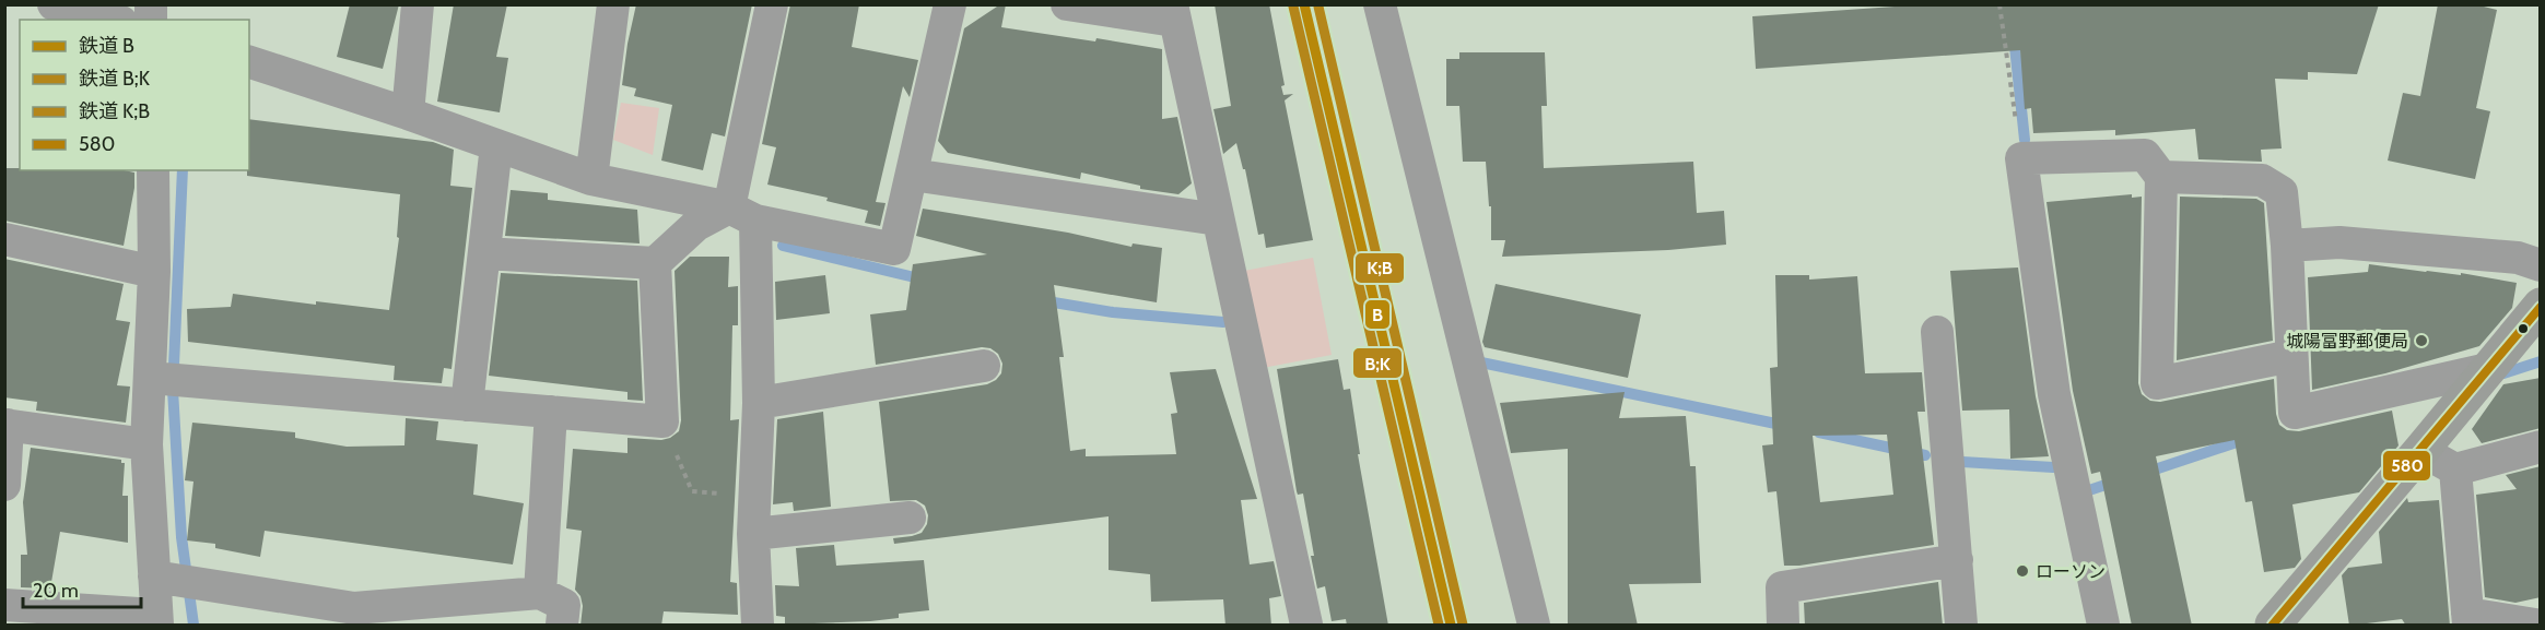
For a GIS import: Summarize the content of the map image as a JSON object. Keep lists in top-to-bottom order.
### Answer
{
  "places": ["城陽富野郵便局", "ローソン"],
  "lines": [
    "rail line B",
    "rail line B;K",
    "rail line K;B",
    "transit line 580"
  ],
  "legend": [
    "鉄道 B",
    "鉄道 B;K",
    "鉄道 K;B",
    "580"
  ],
  "scale_bar": "20 m"
}
